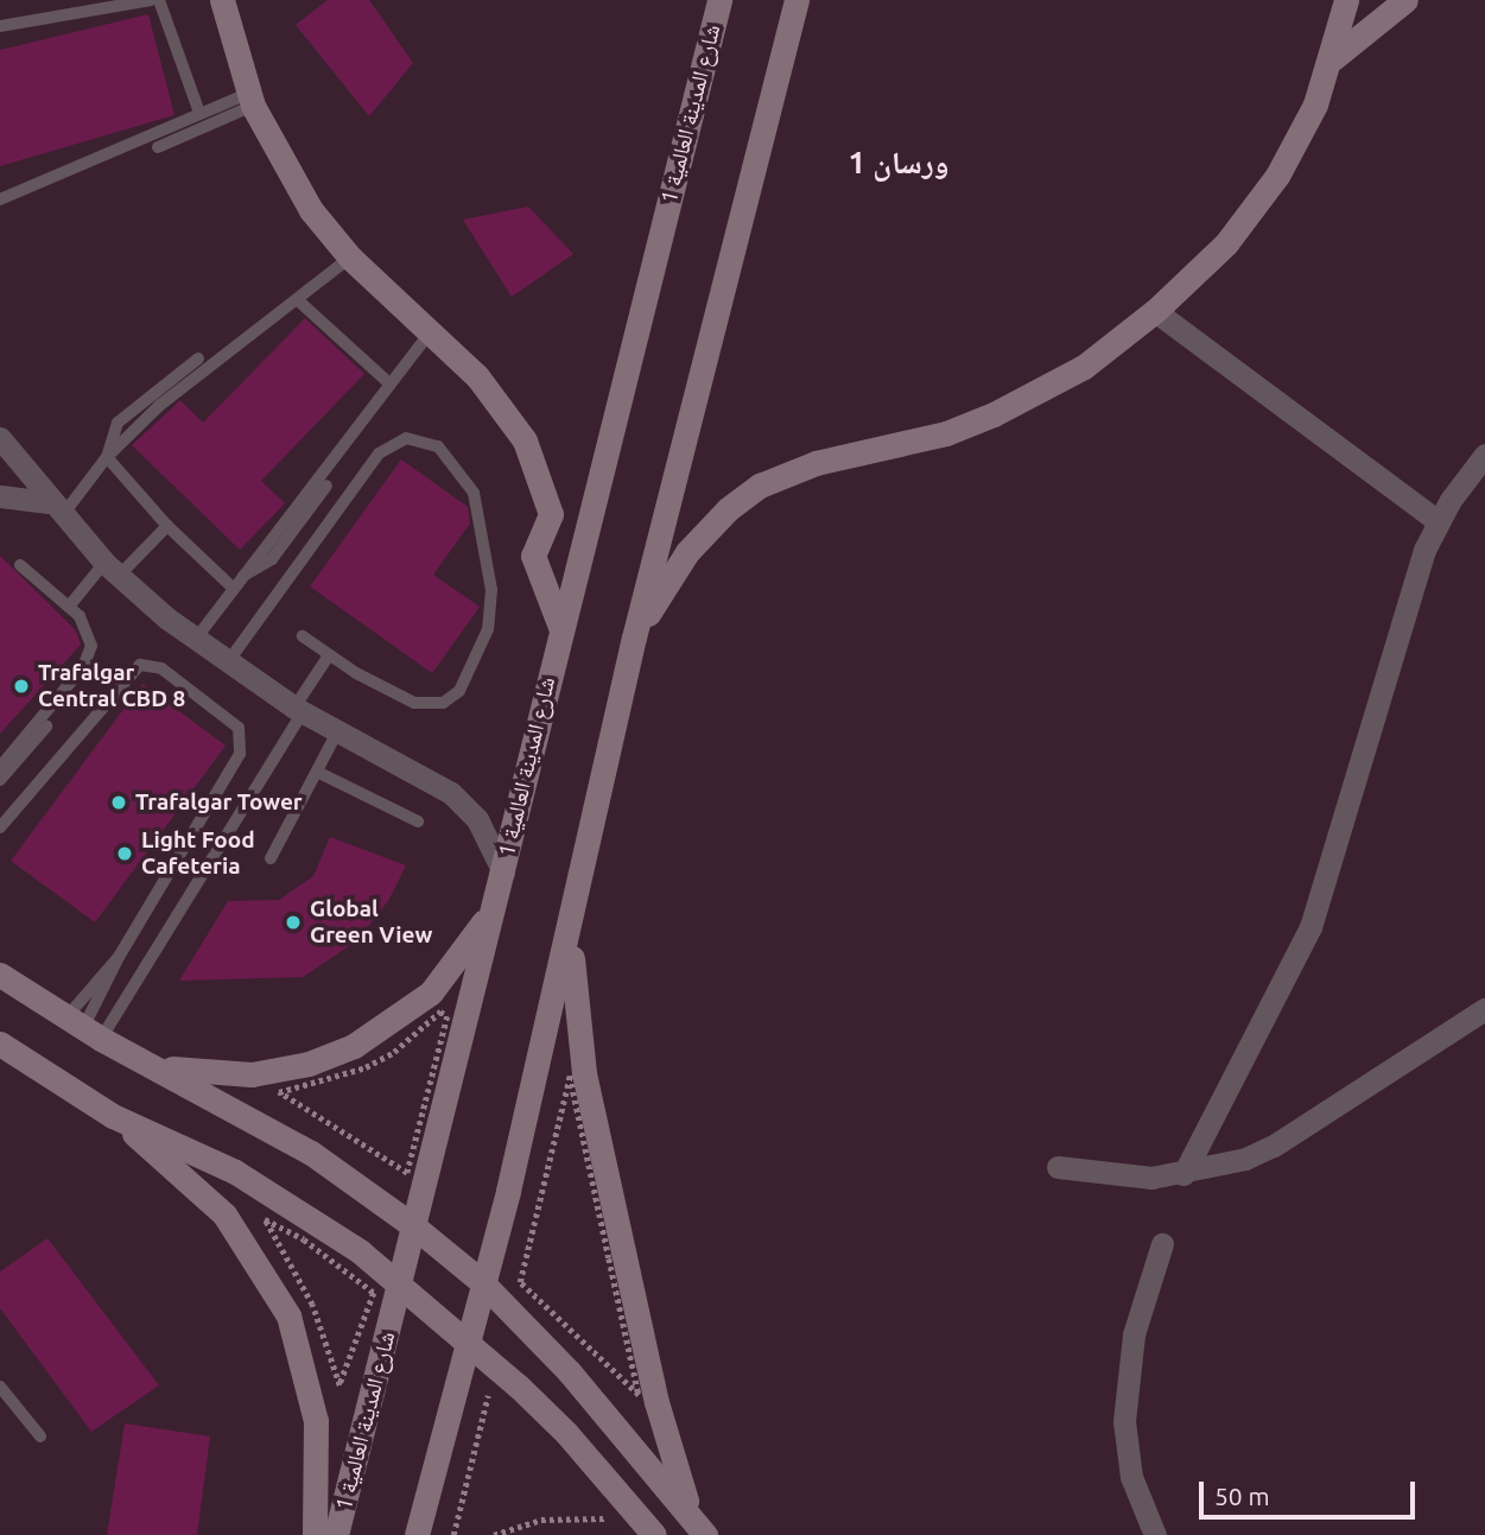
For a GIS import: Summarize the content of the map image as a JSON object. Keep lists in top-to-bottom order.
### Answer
{
  "streets": {
    "street": ["شارع المدينة العالمية 1"]
  },
  "districts": ["ورسان 1"],
  "places": [
    "Trafalgar Central CBD 8",
    "Trafalgar Tower",
    "Light Food Cafeteria",
    "Global Green View"
  ],
  "scale_bar": "50 m"
}
